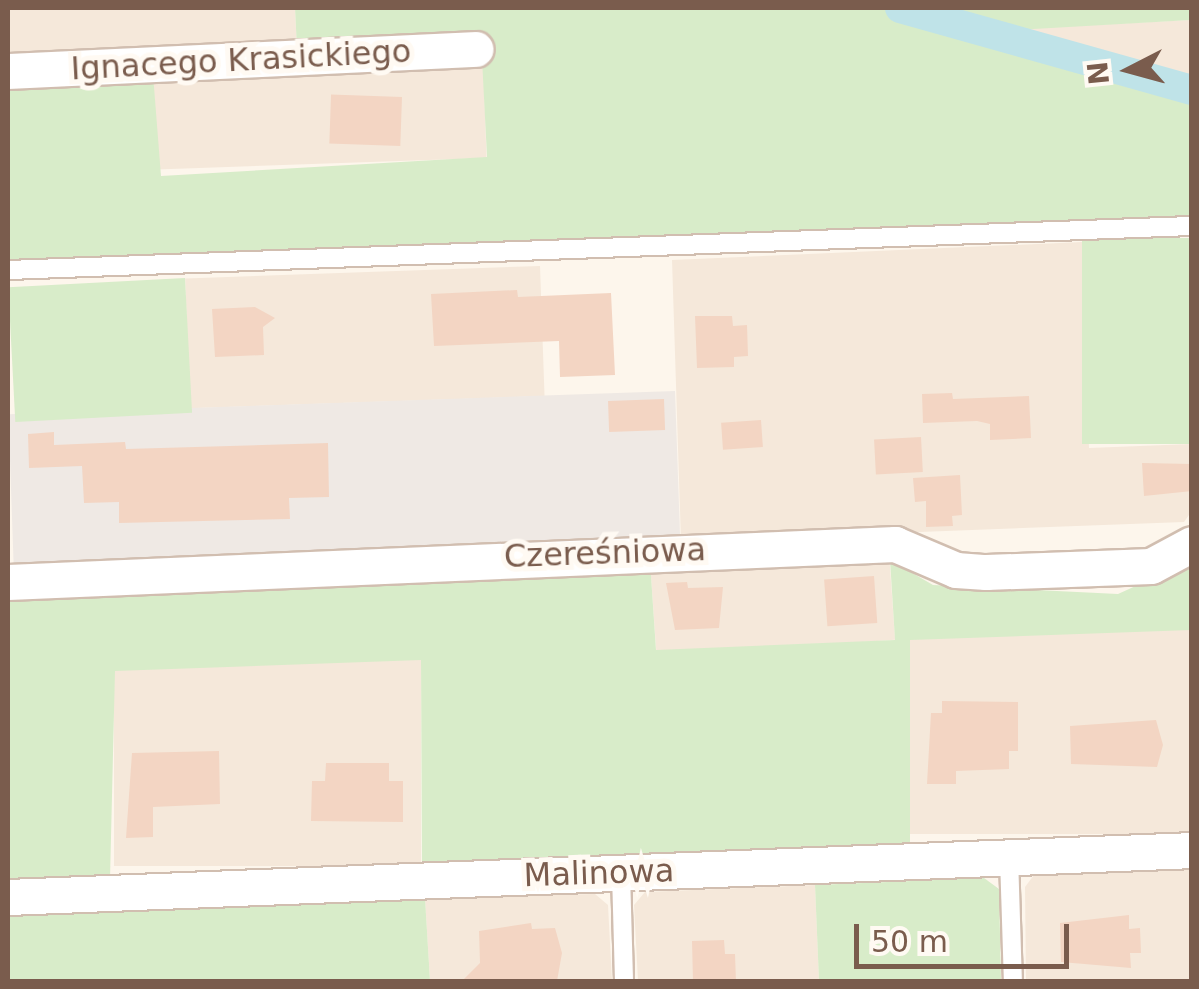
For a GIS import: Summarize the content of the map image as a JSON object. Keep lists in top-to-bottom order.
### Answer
{
  "streets": {
    "street": ["Ignacego Krasickiego", "Czereśniowa", "Malinowa"]
  },
  "scale_bar": "50 m",
  "north": "left"
}
